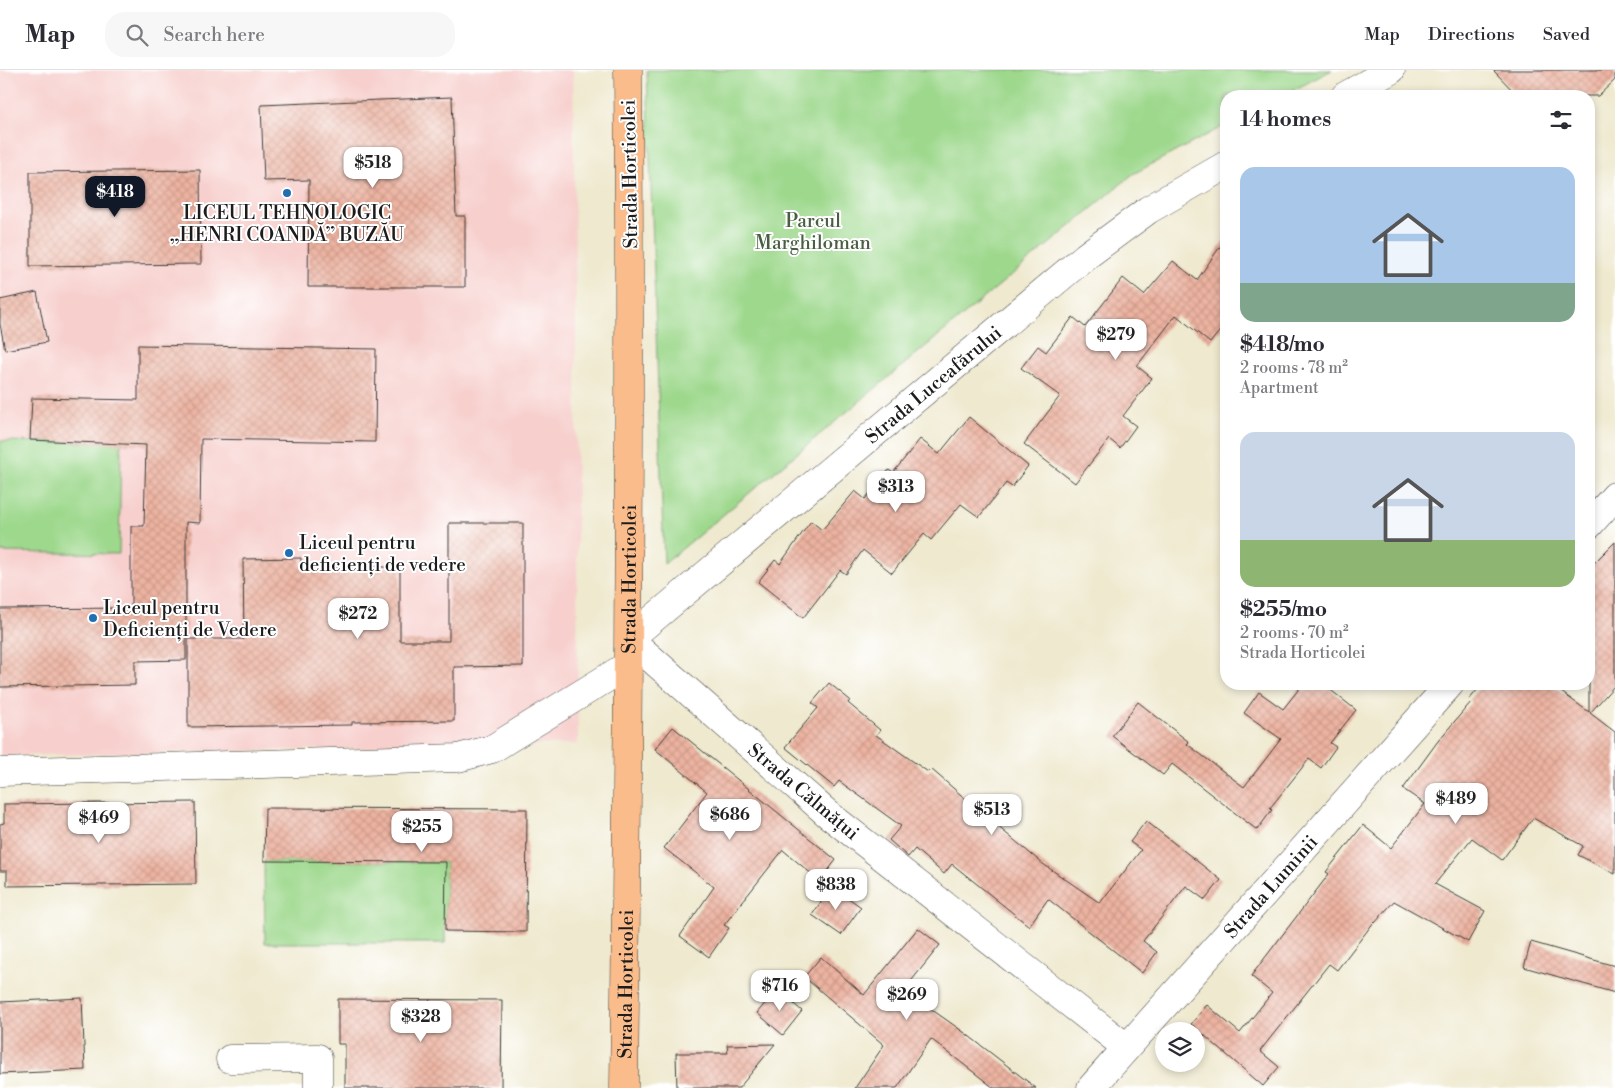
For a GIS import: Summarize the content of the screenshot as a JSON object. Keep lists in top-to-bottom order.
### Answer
{
  "streets": {
    "main road": ["Strada Horticolei"],
    "street": ["Strada Luceafărului", "Strada Călmățui", "Strada Luminii"]
  },
  "crossings": [
    ["Strada Horticolei", "Strada Luceafărului"],
    ["Strada Horticolei", "Strada Călmățui"],
    ["Strada Luceafărului", "Strada Călmățui"],
    ["Strada Călmățui", "Strada Luminii"]
  ],
  "parks": ["Parcul Marghiloman"],
  "places": ["LICEUL TEHNOLOGIC „HENRI COANDĂ” BUZĂU", "Liceul pentru deficienți de vedere", "Liceul pentru Deficienți de Vedere"],
  "page": {
    "header": "Map",
    "search": "Search here",
    "nav": ["Map", "Directions", "Saved"],
    "heading": "14 homes",
    "price": [
      "$518",
      "$418",
      "$279",
      "$313",
      "$272",
      "$489",
      "$513",
      "$686",
      "$469",
      "$255",
      "$838",
      "$716",
      "$269",
      "$328"
    ],
    "list": [
      {
        "name": "$418/mo",
        "note": "2 rooms · 78 m² · Apartment"
      },
      {
        "name": "$255/mo",
        "note": "2 rooms · 70 m² · Strada Horticolei"
      }
    ]
  }
}
